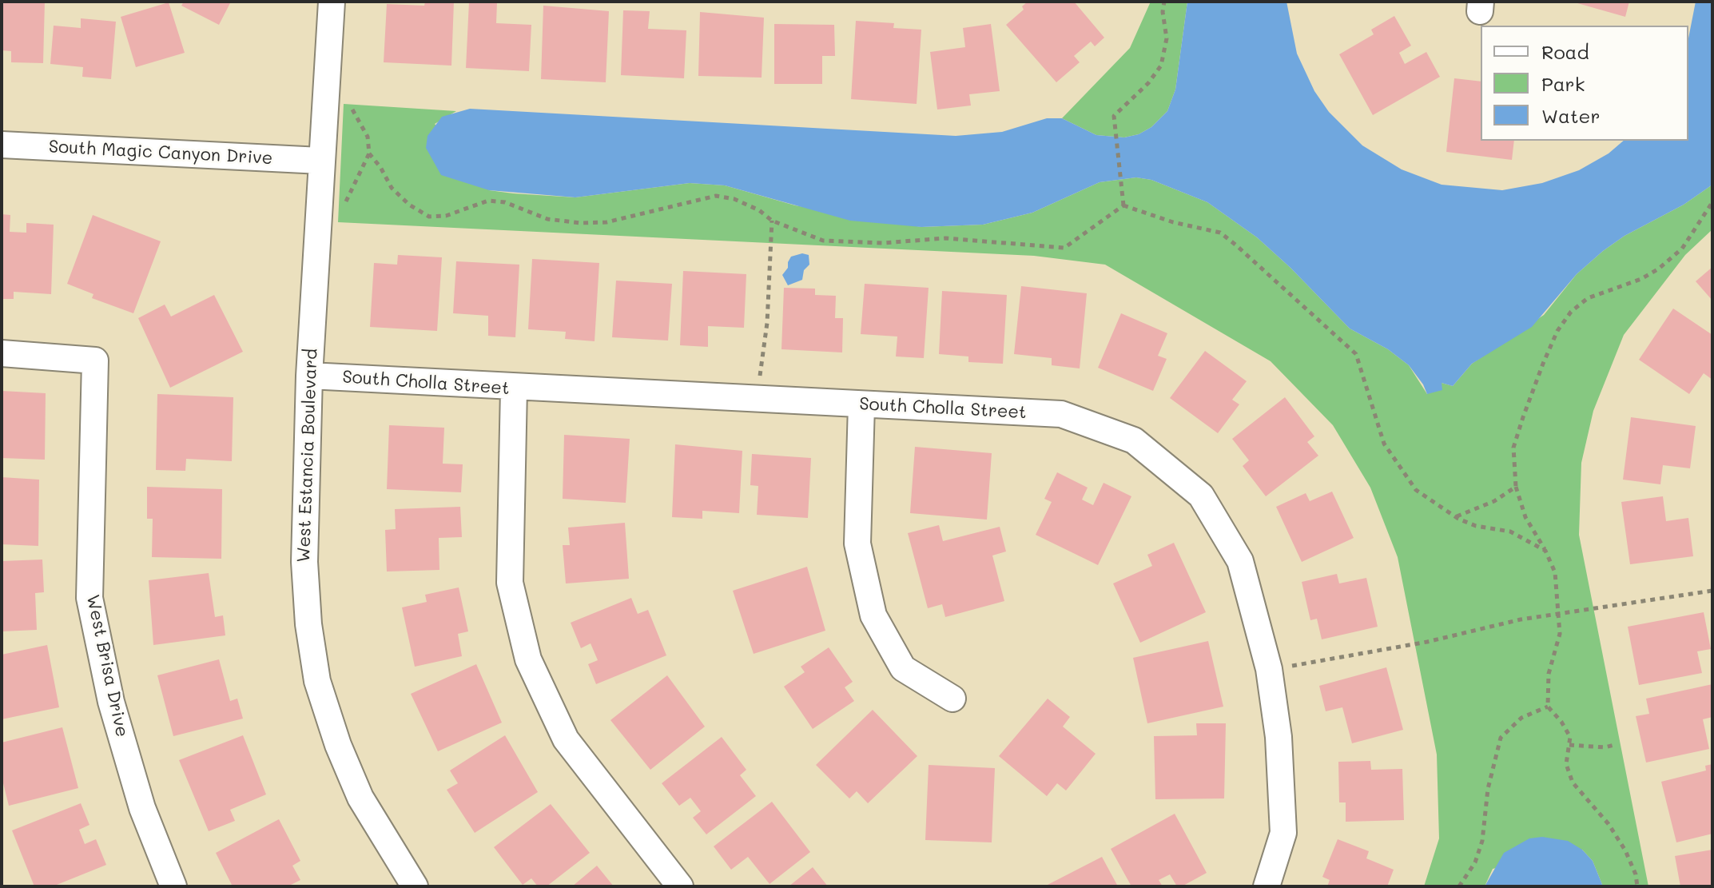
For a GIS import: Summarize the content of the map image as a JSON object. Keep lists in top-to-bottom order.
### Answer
{
  "streets": {
    "street": [
      "South Magic Canyon Drive",
      "South Cholla Street",
      "West Estancia Boulevard",
      "West Brisa Drive"
    ]
  },
  "crossings": [
    ["South Magic Canyon Drive", "West Estancia Boulevard"],
    ["South Cholla Street", "West Estancia Boulevard"]
  ],
  "legend": ["Road", "Park", "Water"]
}
